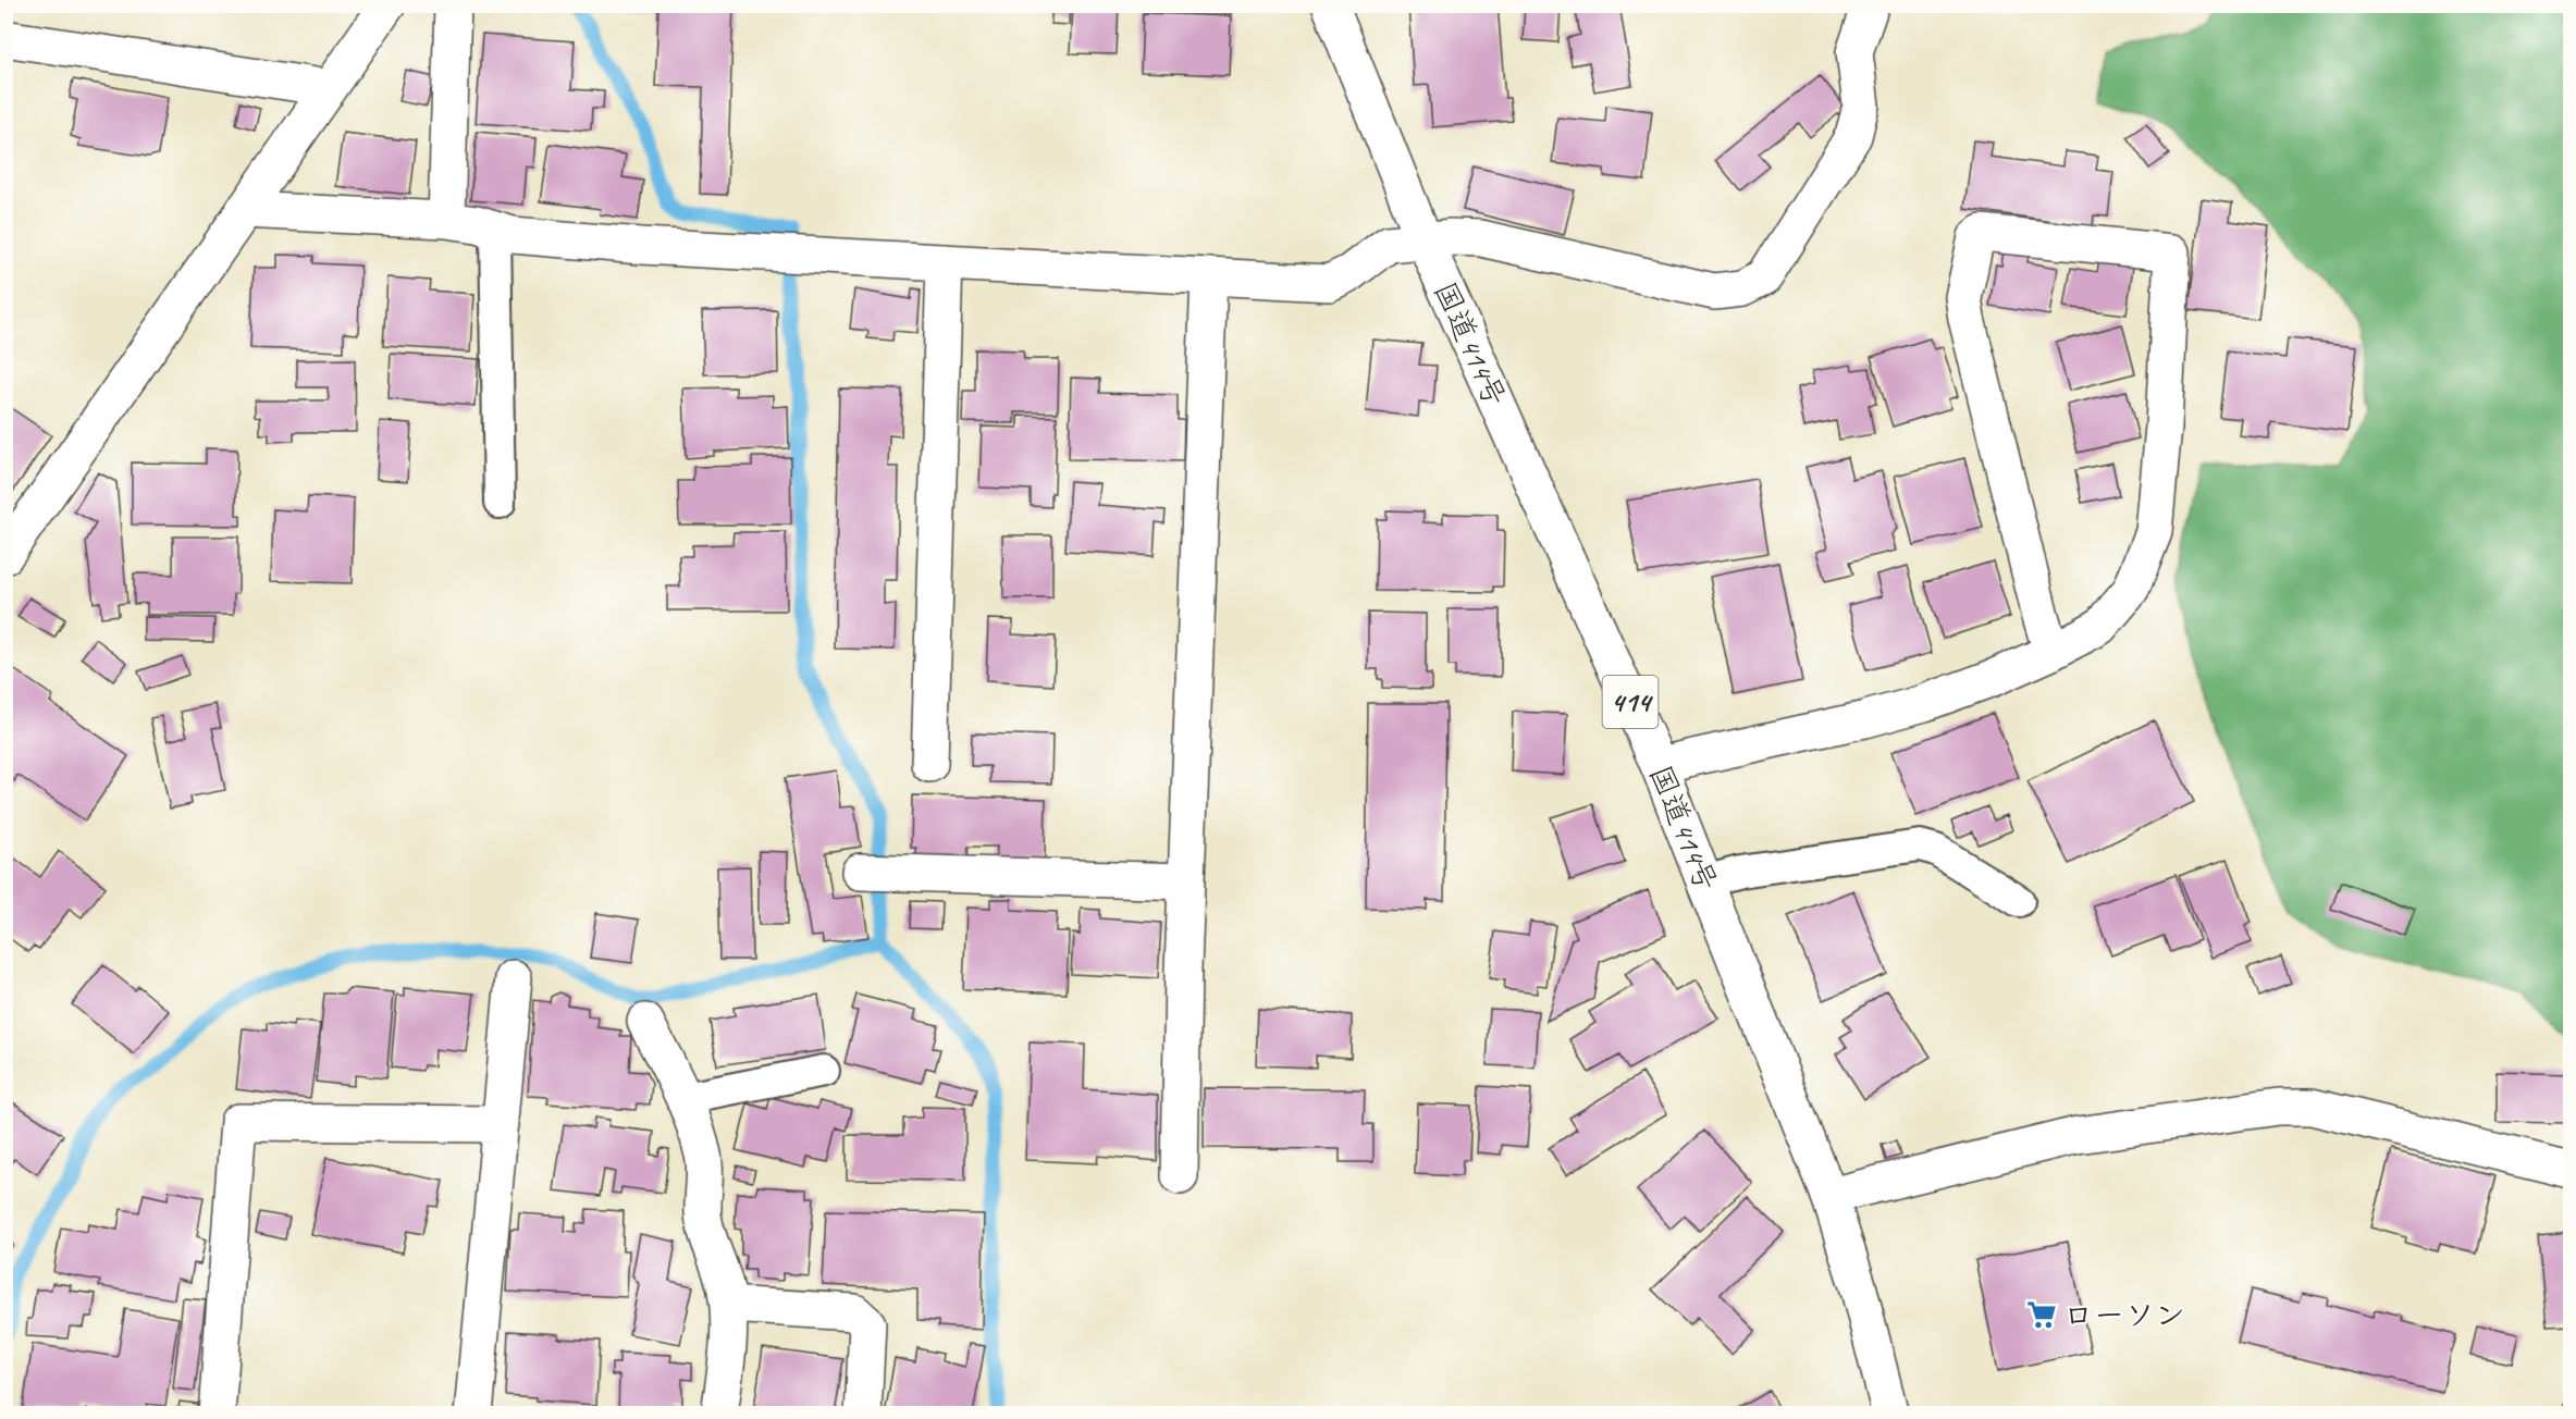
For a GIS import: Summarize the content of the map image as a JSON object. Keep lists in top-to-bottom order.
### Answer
{
  "streets": {
    "main road": ["国道414号", "414"]
  },
  "places": {
    "supermarket": ["ローソン"]
  }
}
